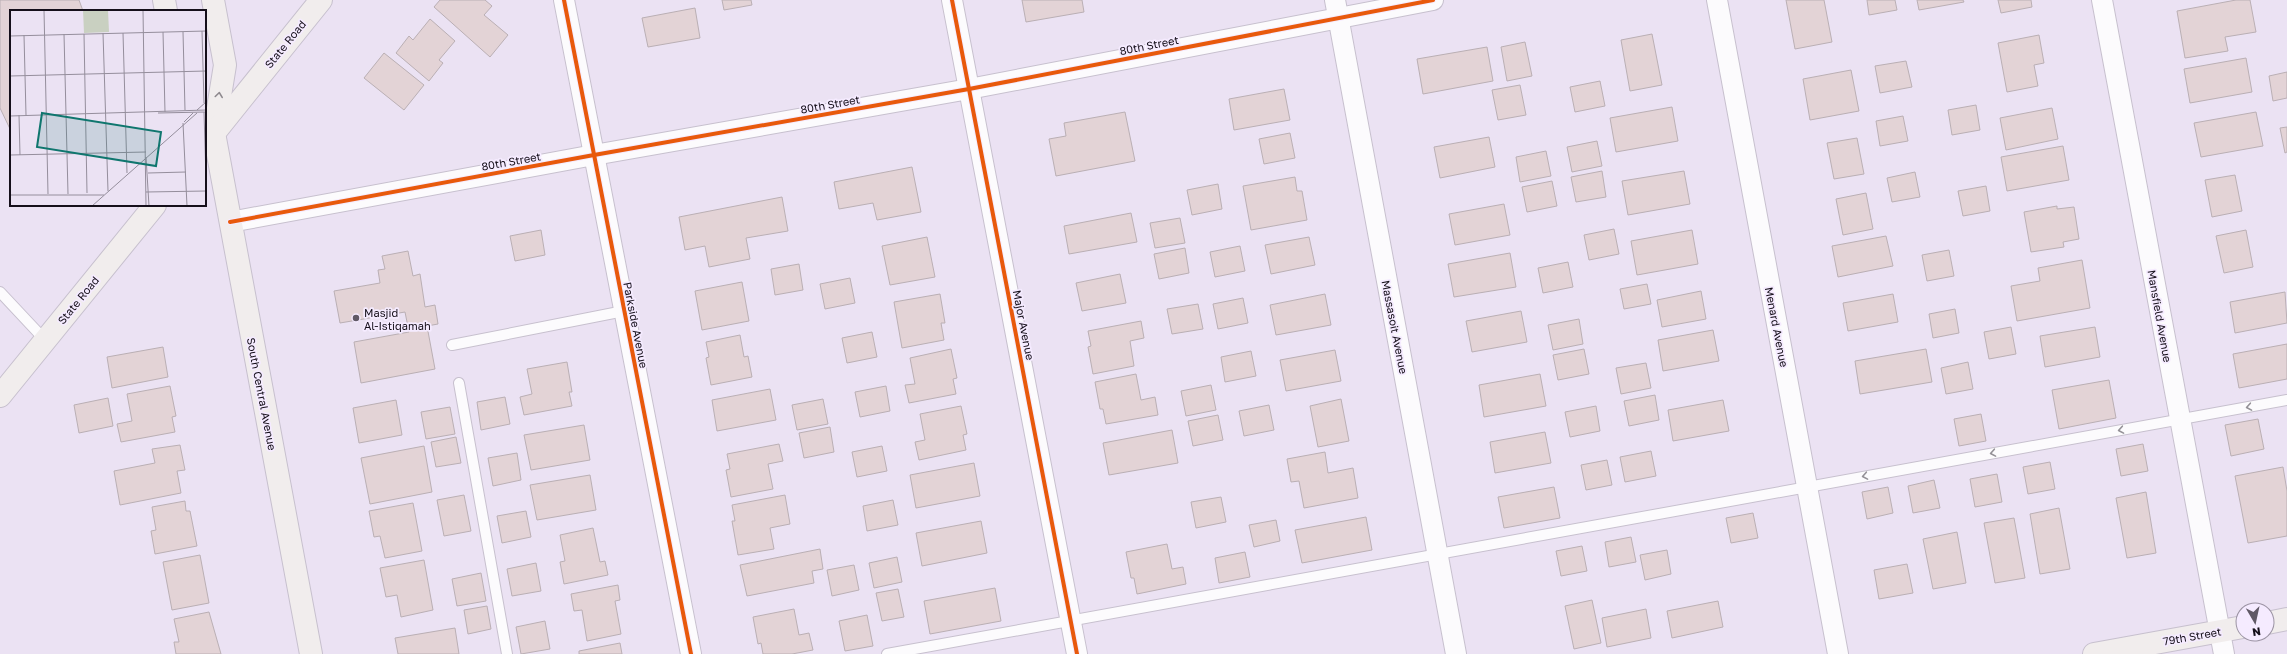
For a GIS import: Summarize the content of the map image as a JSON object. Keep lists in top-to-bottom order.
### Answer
{
  "streets": {
    "street": [
      "State Road",
      "80th Street",
      "Mansfield Avenue",
      "Parkside Avenue",
      "Major Avenue",
      "Massasoit Avenue",
      "Menard Avenue",
      "South Central Avenue",
      "79th Street"
    ]
  },
  "crossings": [
    ["State Road", "South Central Avenue"],
    ["80th Street", "Parkside Avenue"],
    ["80th Street", "Major Avenue"],
    ["80th Street", "Massasoit Avenue"],
    ["80th Street", "South Central Avenue"],
    ["Mansfield Avenue", "79th Street"]
  ],
  "places": ["Masjid Al-Istiqamah"],
  "north": "bottom"
}
